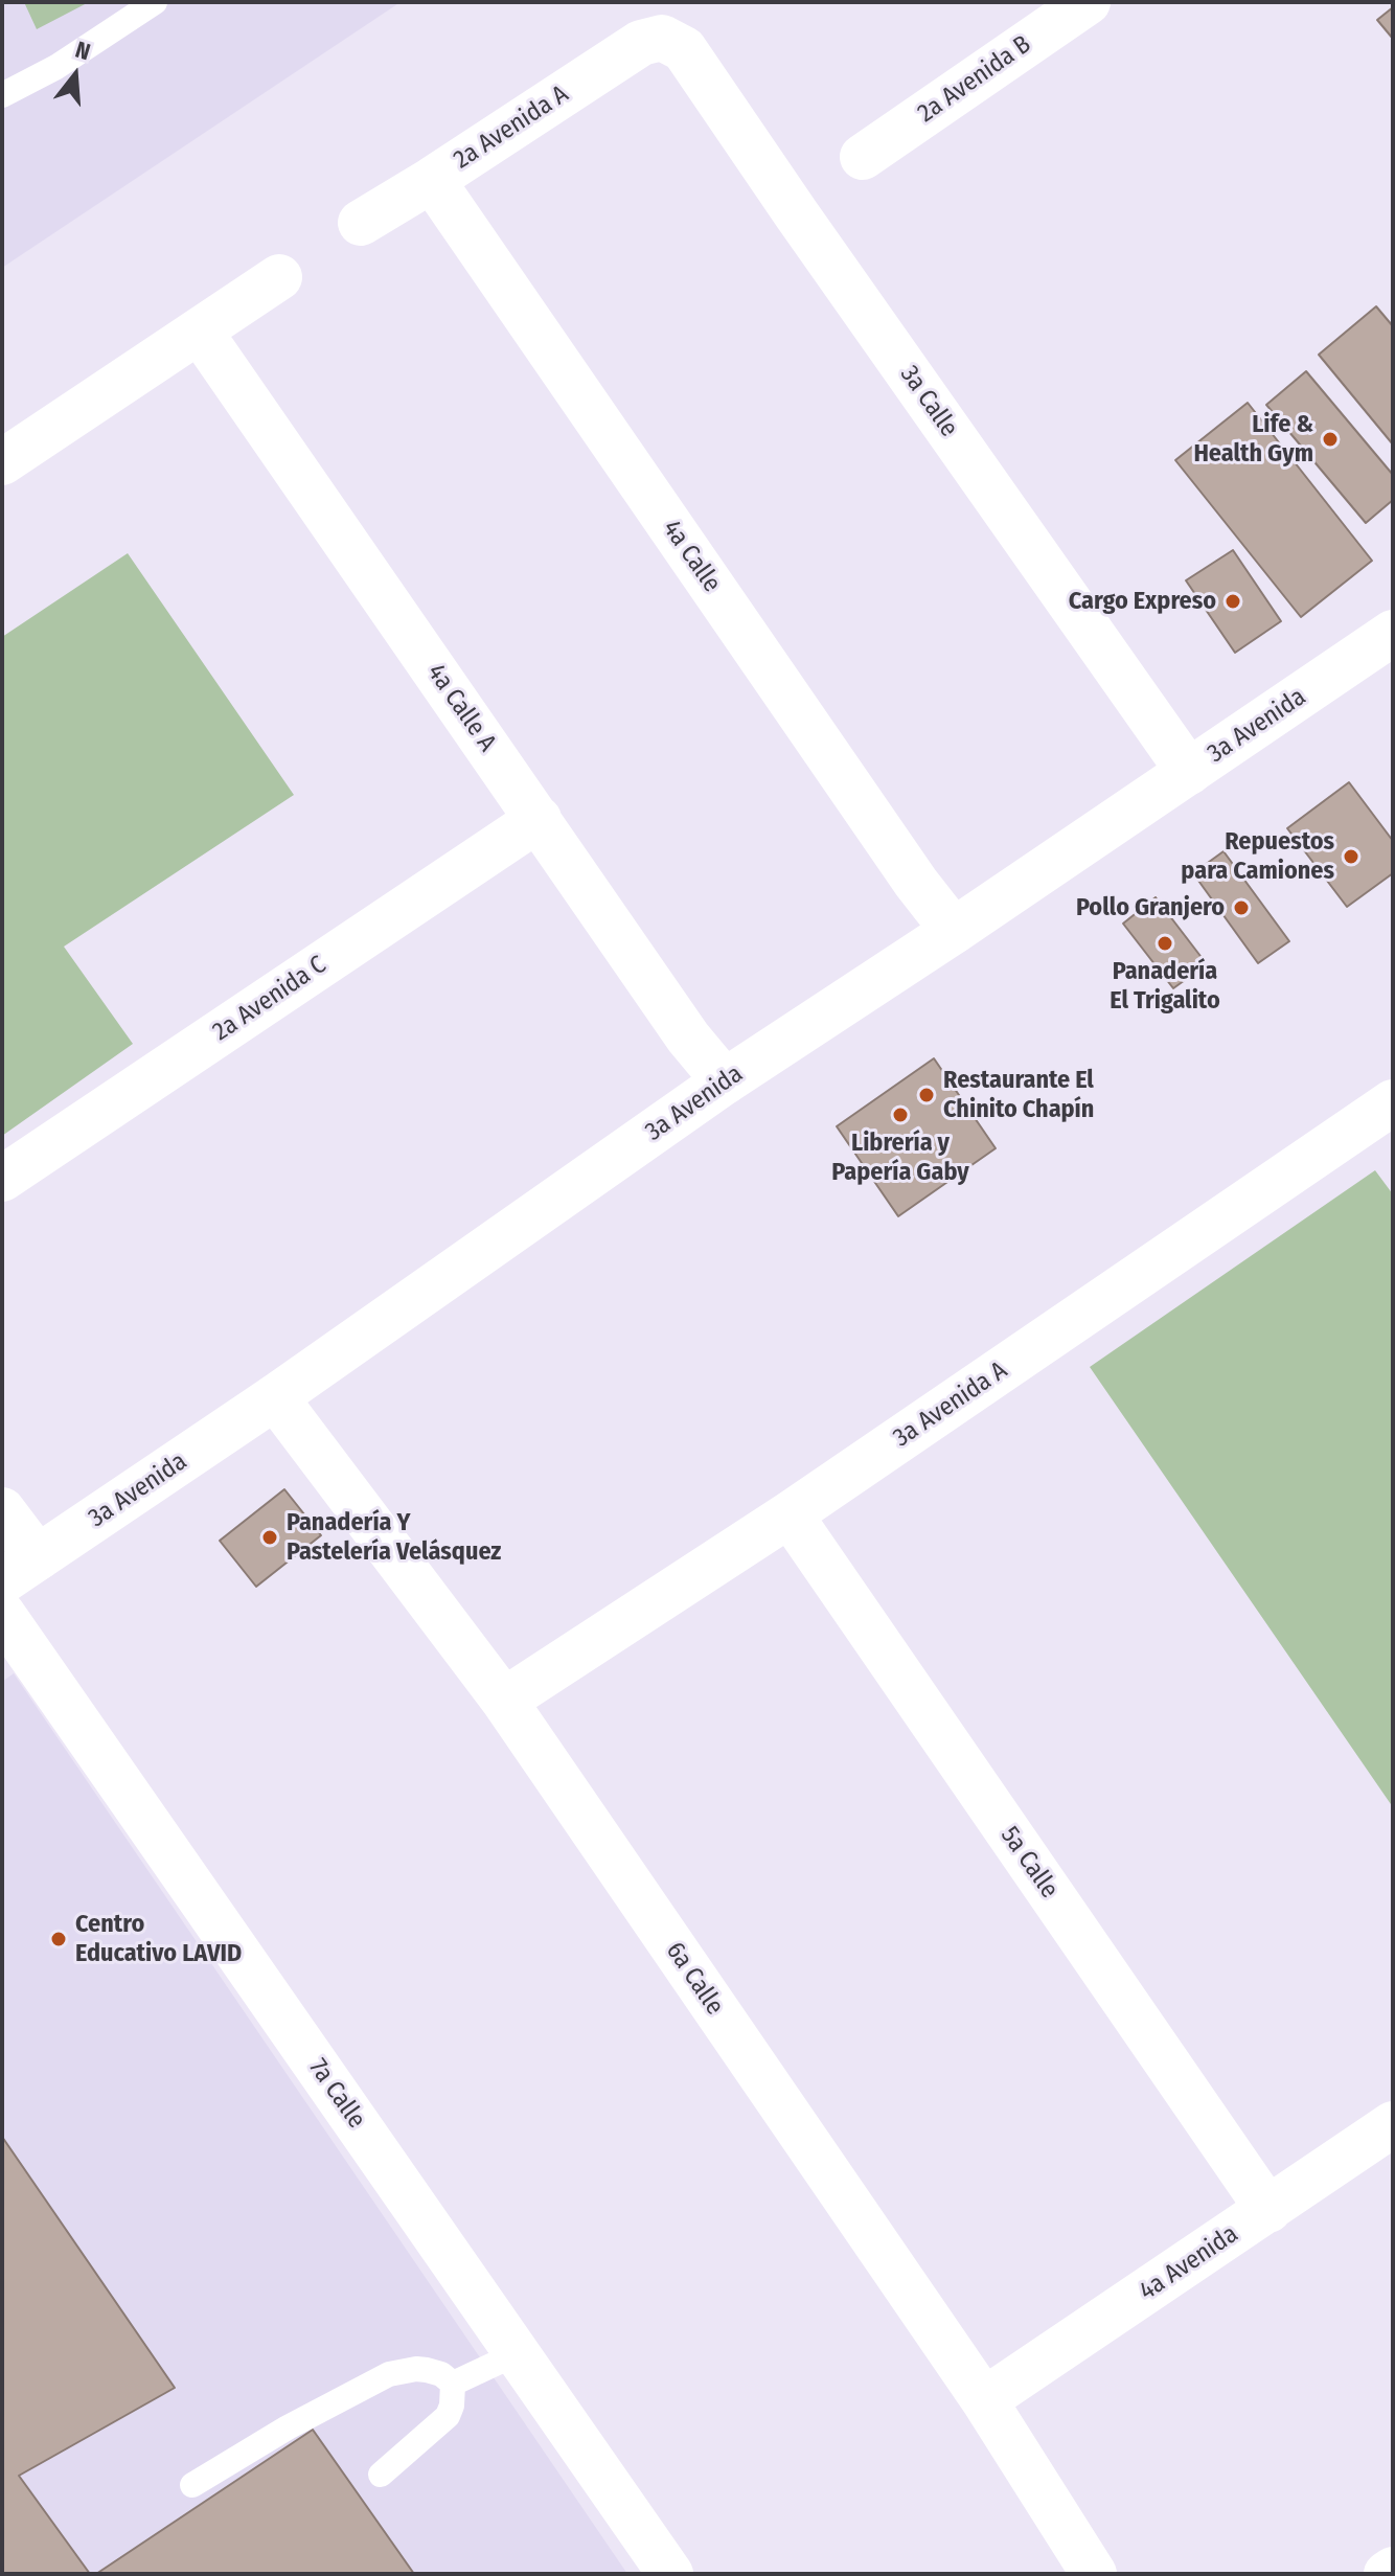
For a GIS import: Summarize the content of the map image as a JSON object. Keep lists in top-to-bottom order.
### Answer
{
  "streets": {
    "street": [
      "2a Avenida B",
      "2a Avenida A",
      "3a Calle",
      "4a Calle",
      "4a Calle A",
      "3a Avenida",
      "2a Avenida C",
      "3a Avenida A",
      "5a Calle",
      "6a Calle",
      "7a Calle",
      "4a Avenida"
    ]
  },
  "crossings": [
    ["2a Avenida A", "3a Calle"],
    ["2a Avenida A", "4a Calle"],
    ["3a Calle", "3a Avenida"],
    ["4a Calle", "3a Avenida"],
    ["4a Calle A", "3a Avenida"],
    ["4a Calle A", "2a Avenida C"],
    ["3a Avenida", "6a Calle"],
    ["3a Avenida A", "5a Calle"],
    ["3a Avenida A", "6a Calle"],
    ["5a Calle", "4a Avenida"],
    ["6a Calle", "4a Avenida"]
  ],
  "places": [
    "Life & Health Gym",
    "Cargo Expreso",
    "Repuestos para Camiones",
    "Pollo Granjero",
    "Panadería El Trigalito",
    "Restaurante El Chinito Chapín",
    "Librería y Papería Gaby",
    "Panadería Y Pastelería Velásquez",
    "Centro Educativo LAVID"
  ],
  "north": "top"
}
